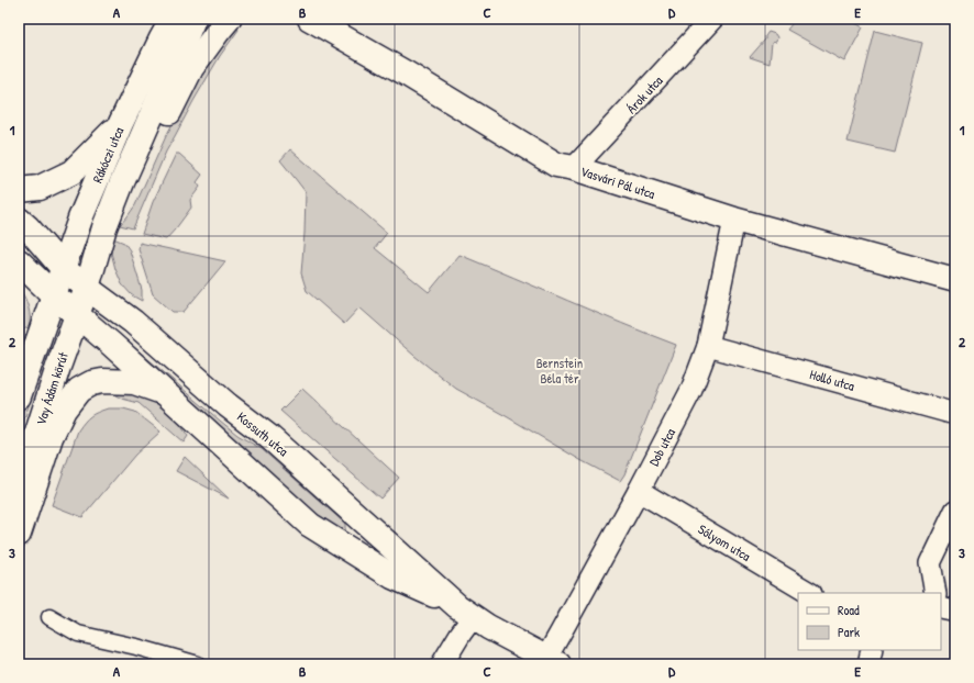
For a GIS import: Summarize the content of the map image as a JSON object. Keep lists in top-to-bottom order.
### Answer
{
  "streets": {
    "street": [
      "Árok utca",
      "Rákóczi utca",
      "Vasvári Pál utca",
      "Holló utca",
      "Vay Ádám körút",
      "Kossuth utca",
      "Dob utca",
      "Sólyom utca"
    ]
  },
  "crossings": [
    ["Árok utca", "Vasvári Pál utca"],
    ["Rákóczi utca", "Vay Ádám körút"],
    ["Rákóczi utca", "Kossuth utca"],
    ["Vasvári Pál utca", "Dob utca"],
    ["Holló utca", "Dob utca"],
    ["Vay Ádám körút", "Kossuth utca"],
    ["Kossuth utca", "Dob utca"],
    ["Dob utca", "Sólyom utca"]
  ],
  "parks": ["Bernstein Béla tér"],
  "legend": ["Road", "Park"],
  "grid": {
    "columns": [
      "A",
      "B",
      "C",
      "D",
      "E"
    ],
    "rows": ["1", "2", "3"]
  }
}
